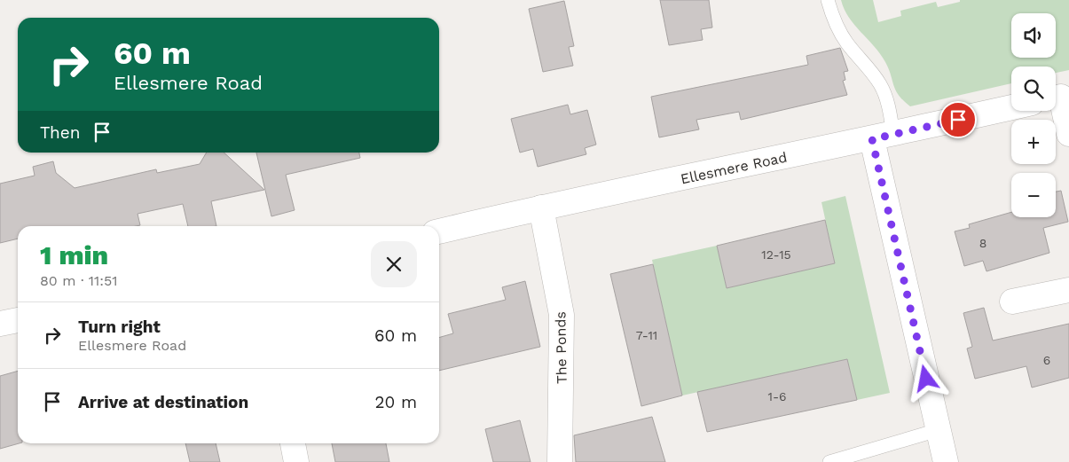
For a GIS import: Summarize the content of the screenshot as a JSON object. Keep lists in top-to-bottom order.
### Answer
{
  "streets": {
    "street": ["Ellesmere Road", "The Ponds"]
  },
  "crossings": [
    ["Ellesmere Road", "The Ponds"]
  ],
  "house_numbers": [
    "8",
    "12-15",
    "7-11",
    "6",
    "1-6"
  ],
  "page": {
    "map_buttons": ["+", "−"],
    "turn": ["60 m", "Ellesmere Road"],
    "then": "Then",
    "heading": ["1 min", "80 m · 11:51"],
    "list": [
      {
        "name": "Turn right",
        "note": "Ellesmere Road",
        "value": "60 m"
      },
      {
        "name": "Arrive at destination",
        "value": "20 m"
      }
    ]
  }
}
